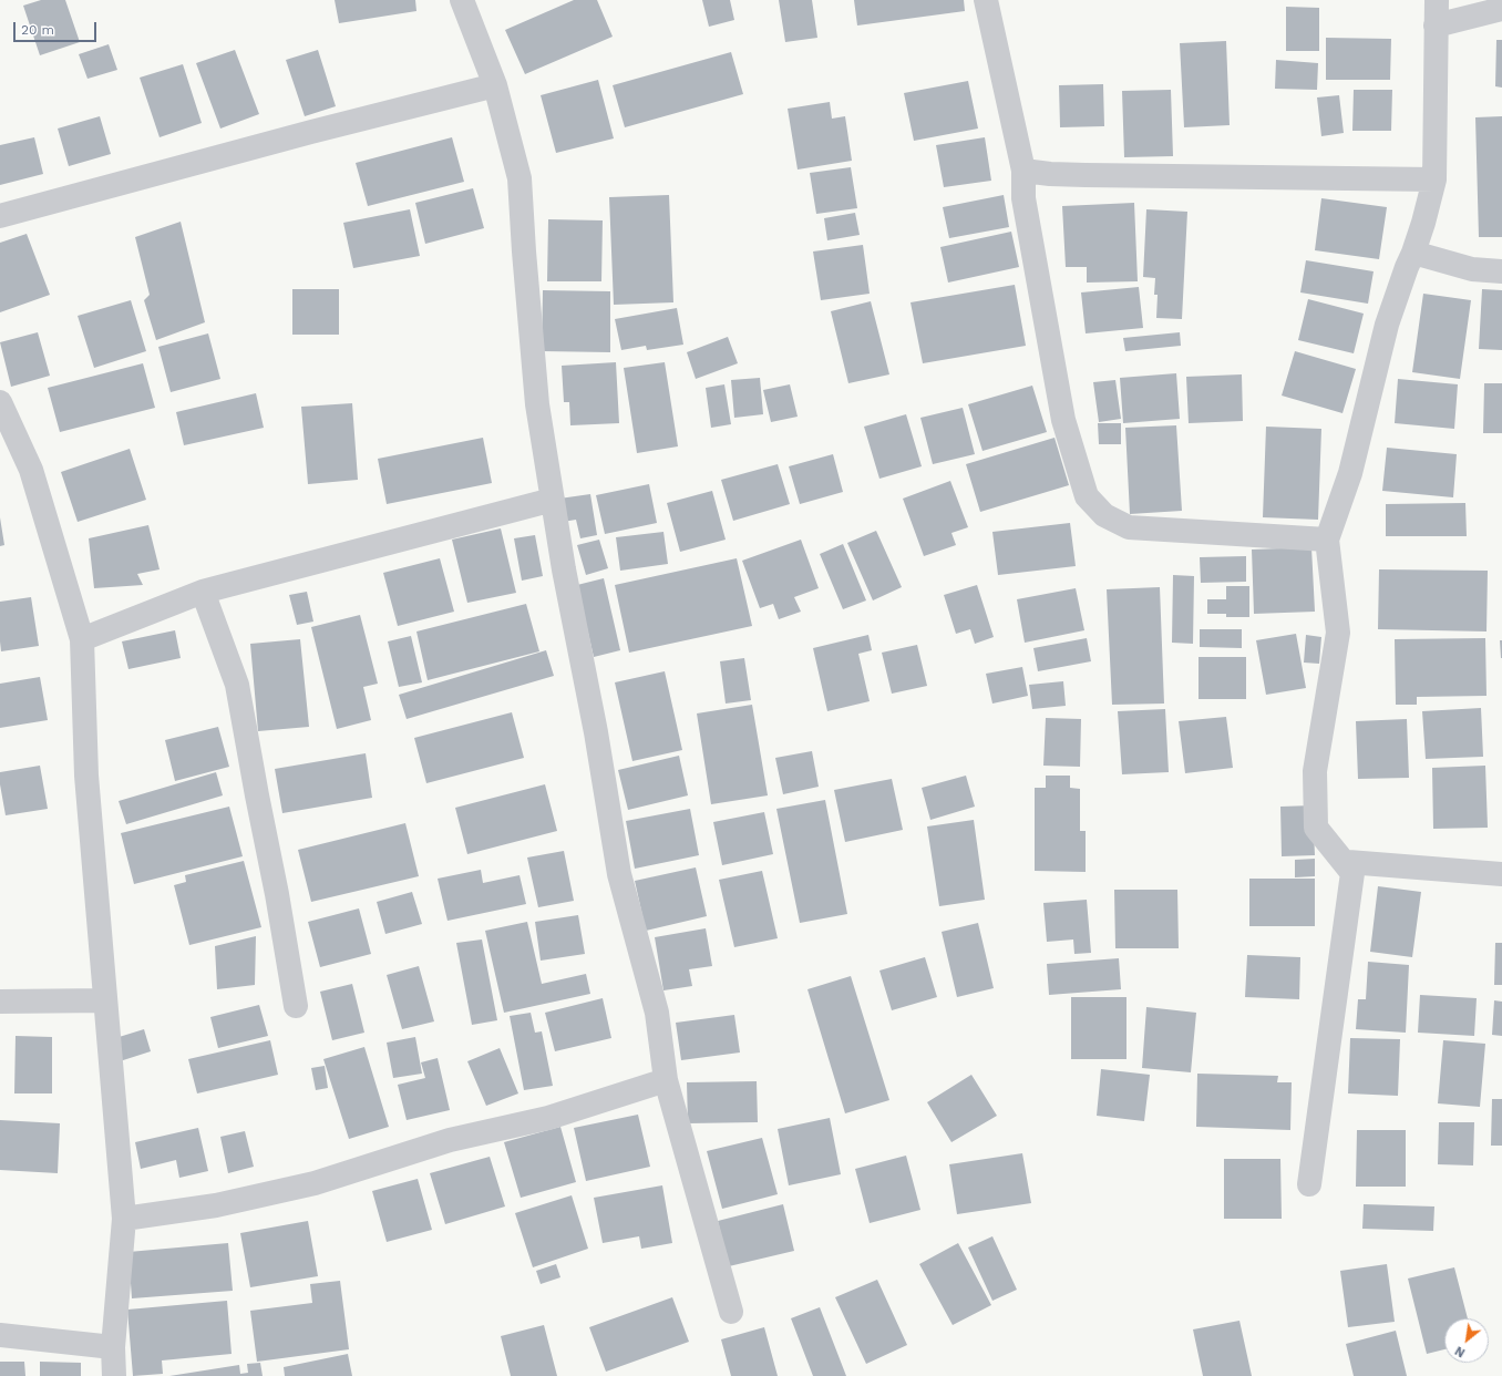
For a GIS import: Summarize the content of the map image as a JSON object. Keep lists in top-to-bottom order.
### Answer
{
  "scale_bar": "20 m",
  "north": "bottom left"
}
